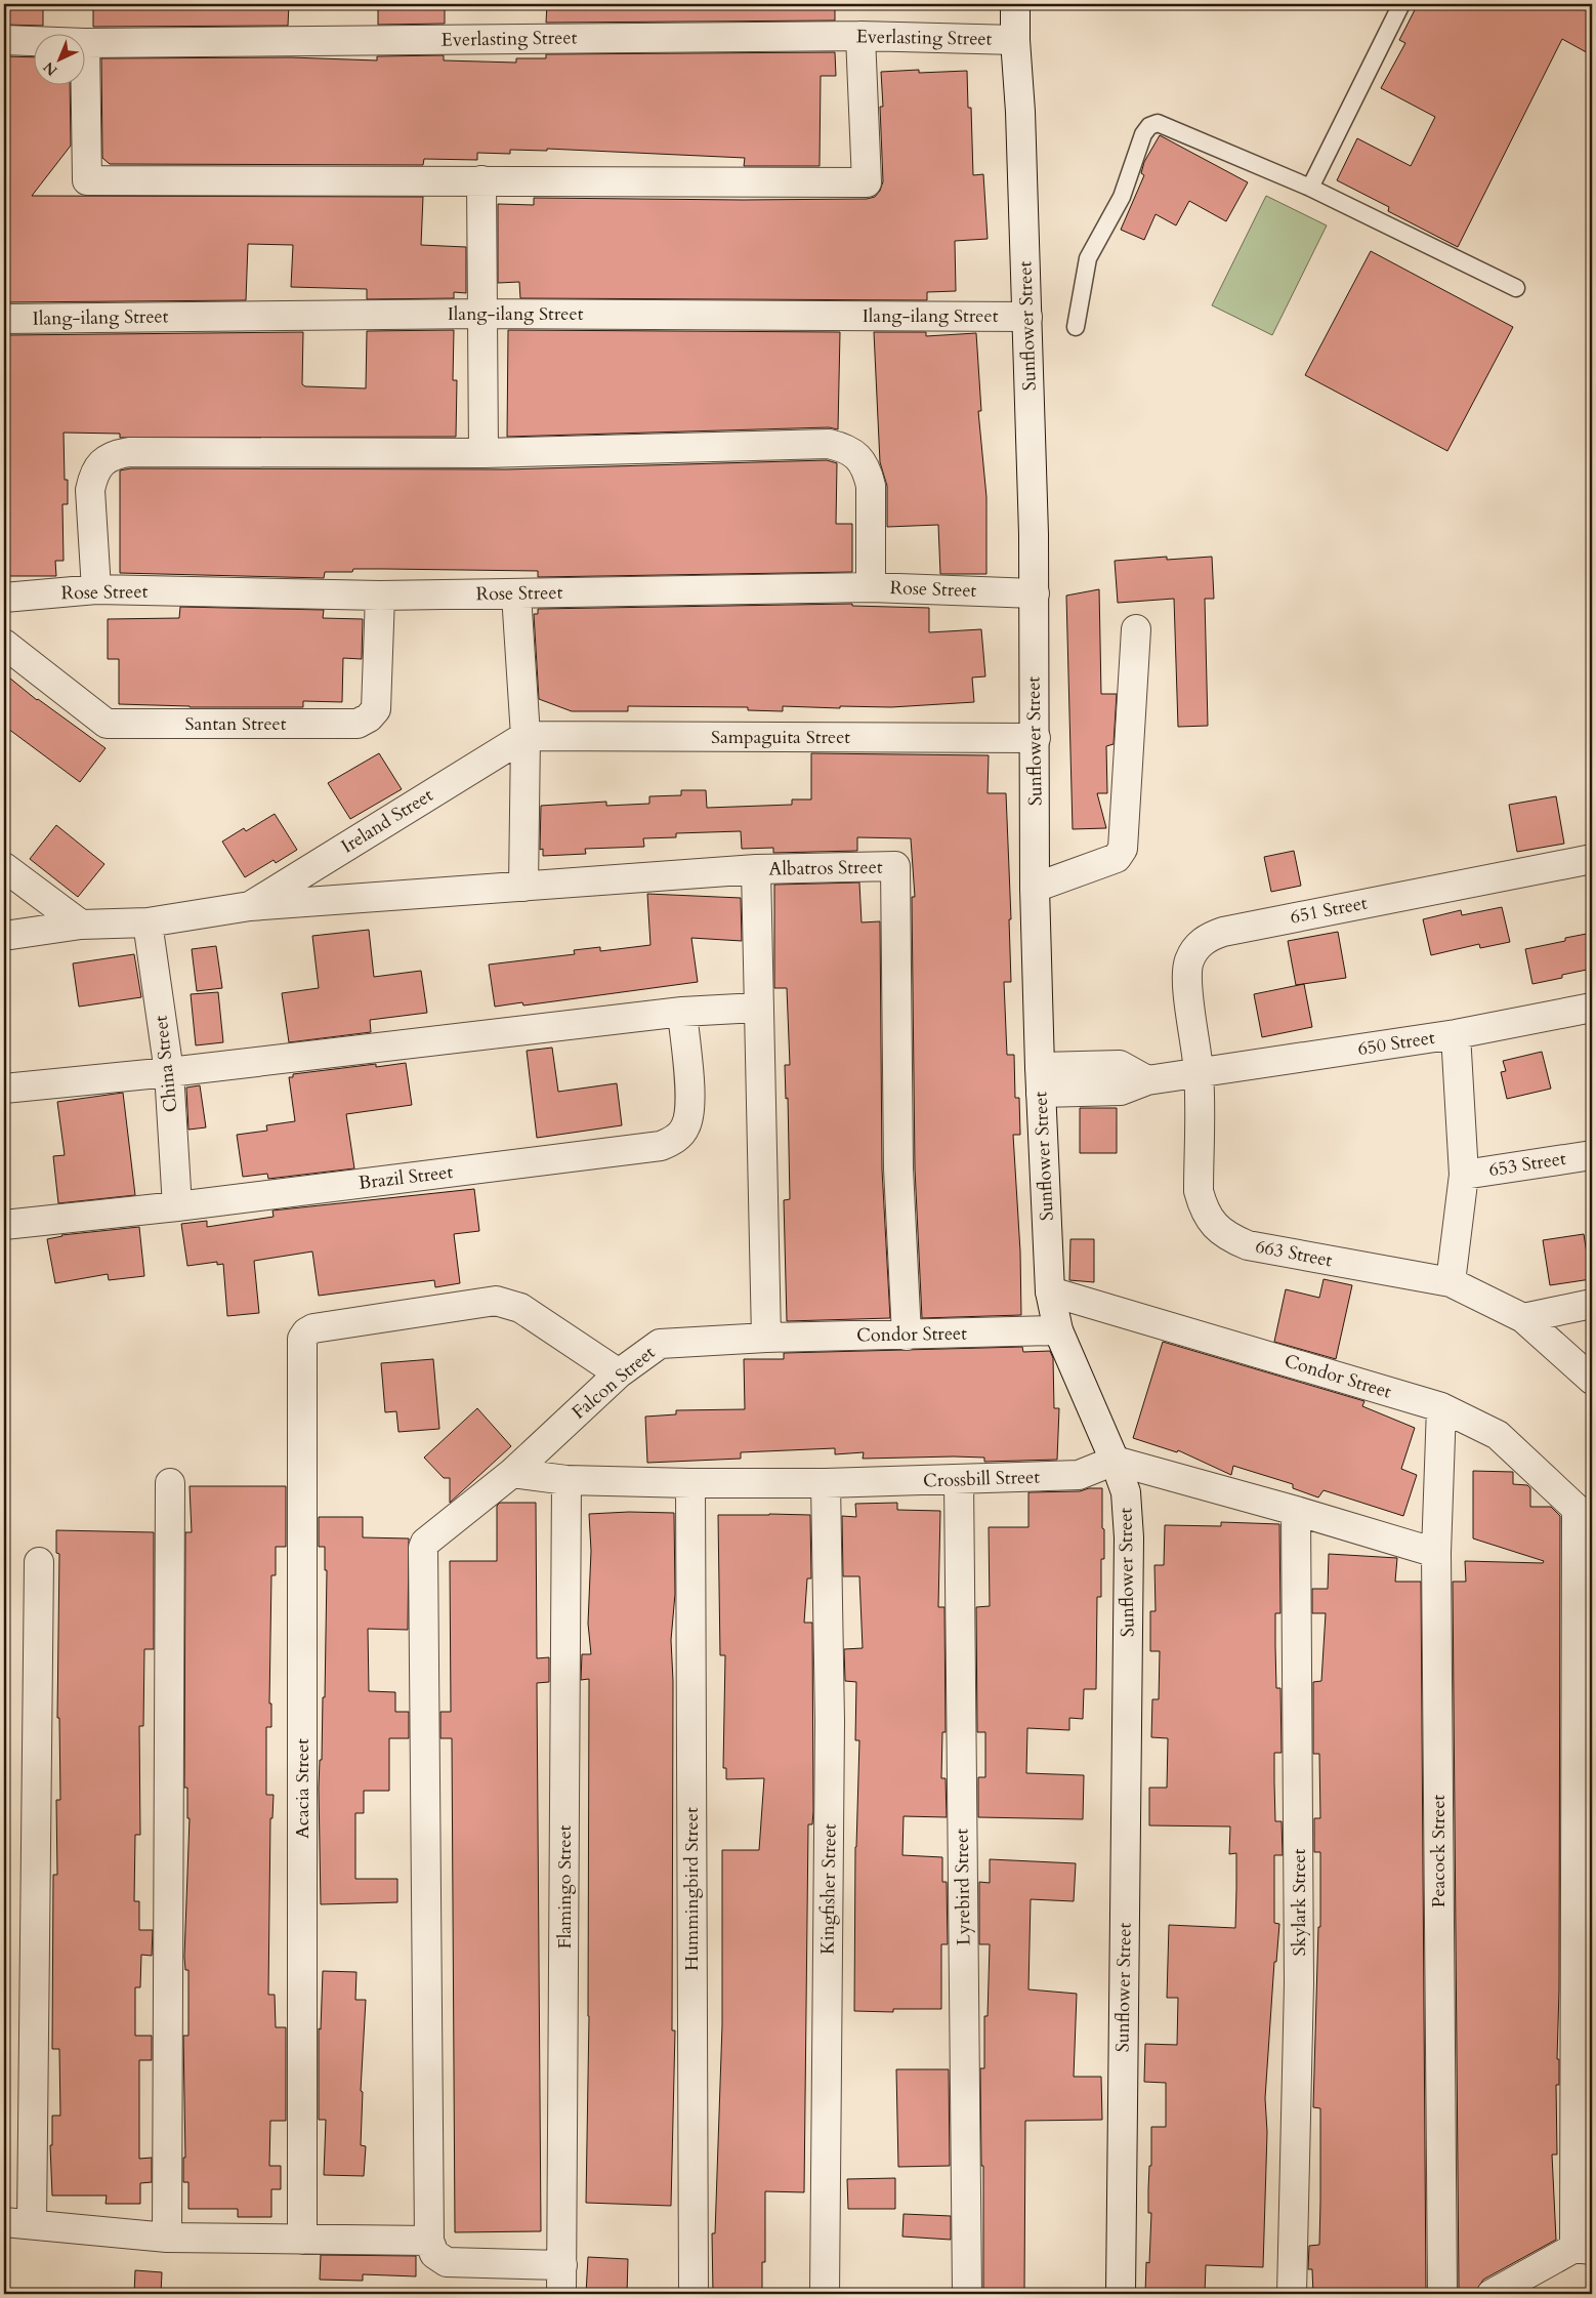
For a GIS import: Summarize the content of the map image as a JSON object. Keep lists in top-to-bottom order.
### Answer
{
  "streets": {
    "street": [
      "Everlasting Street",
      "Ilang-ilang Street",
      "Sunflower Street",
      "Rose Street",
      "Santan Street",
      "Sampaguita Street",
      "Ireland Street",
      "Albatros Street",
      "651 Street",
      "650 Street",
      "China Street",
      "653 Street",
      "Brazil Street",
      "663 Street",
      "Condor Street",
      "Falcon Street",
      "Crossbill Street",
      "Acacia Street",
      "Peacock Street",
      "Flamingo Street",
      "Lyrebird Street",
      "Hummingbird Street",
      "Kingfisher Street",
      "Skylark Street"
    ]
  },
  "crossings": [
    ["Everlasting Street", "Sunflower Street"],
    ["Ilang-ilang Street", "Sunflower Street"],
    ["Sunflower Street", "Rose Street"],
    ["Sunflower Street", "Sampaguita Street"],
    ["Sunflower Street", "650 Street"],
    ["Sunflower Street", "Condor Street"],
    ["Sunflower Street", "Crossbill Street"],
    ["Rose Street", "Santan Street"],
    ["Sampaguita Street", "Ireland Street"],
    ["Albatros Street", "Condor Street"],
    ["Albatros Street", "Falcon Street"],
    ["651 Street", "650 Street"],
    ["651 Street", "663 Street"],
    ["650 Street", "663 Street"],
    ["China Street", "Brazil Street"],
    ["Condor Street", "Falcon Street"],
    ["Condor Street", "Peacock Street"],
    ["Falcon Street", "Crossbill Street"],
    ["Falcon Street", "Acacia Street"],
    ["Crossbill Street", "Flamingo Street"],
    ["Crossbill Street", "Lyrebird Street"],
    ["Crossbill Street", "Hummingbird Street"],
    ["Crossbill Street", "Kingfisher Street"]
  ],
  "north": "bottom left"
}
